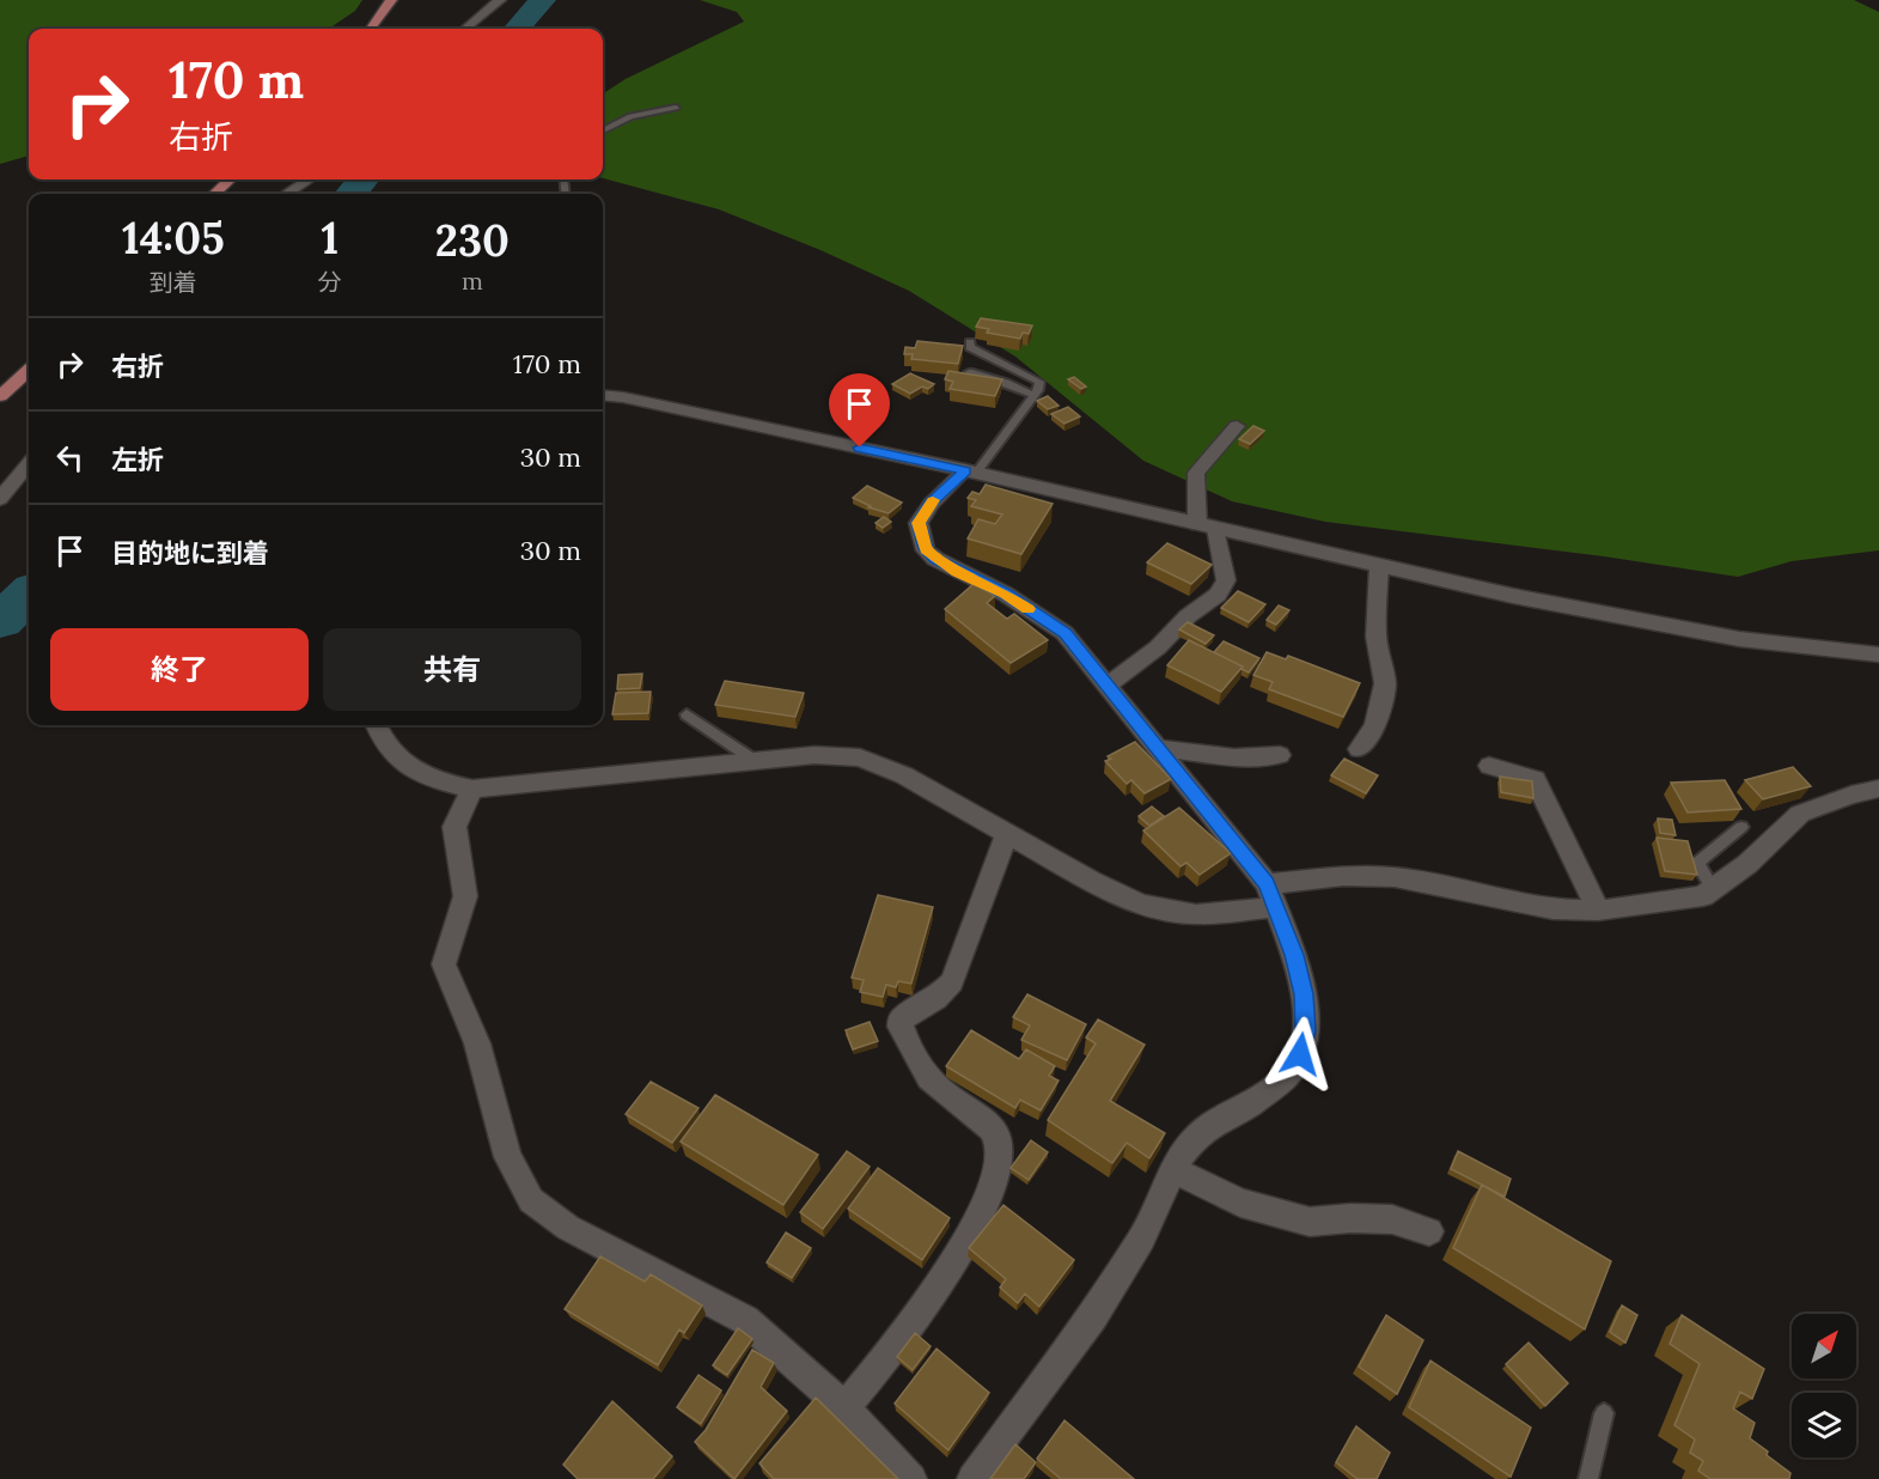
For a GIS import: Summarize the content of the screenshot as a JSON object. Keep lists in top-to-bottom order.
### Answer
{
  "north": "top right",
  "page": {
    "turn": ["170 m", "右折"],
    "eta": [
      "14:05",
      "到着",
      "1",
      "分",
      "230",
      "m"
    ],
    "list": [
      {
        "name": "右折",
        "value": "170 m"
      },
      {
        "name": "左折",
        "value": "30 m"
      },
      {
        "name": "目的地に到着",
        "value": "30 m"
      }
    ],
    "buttons": ["終了", "共有"]
  }
}
